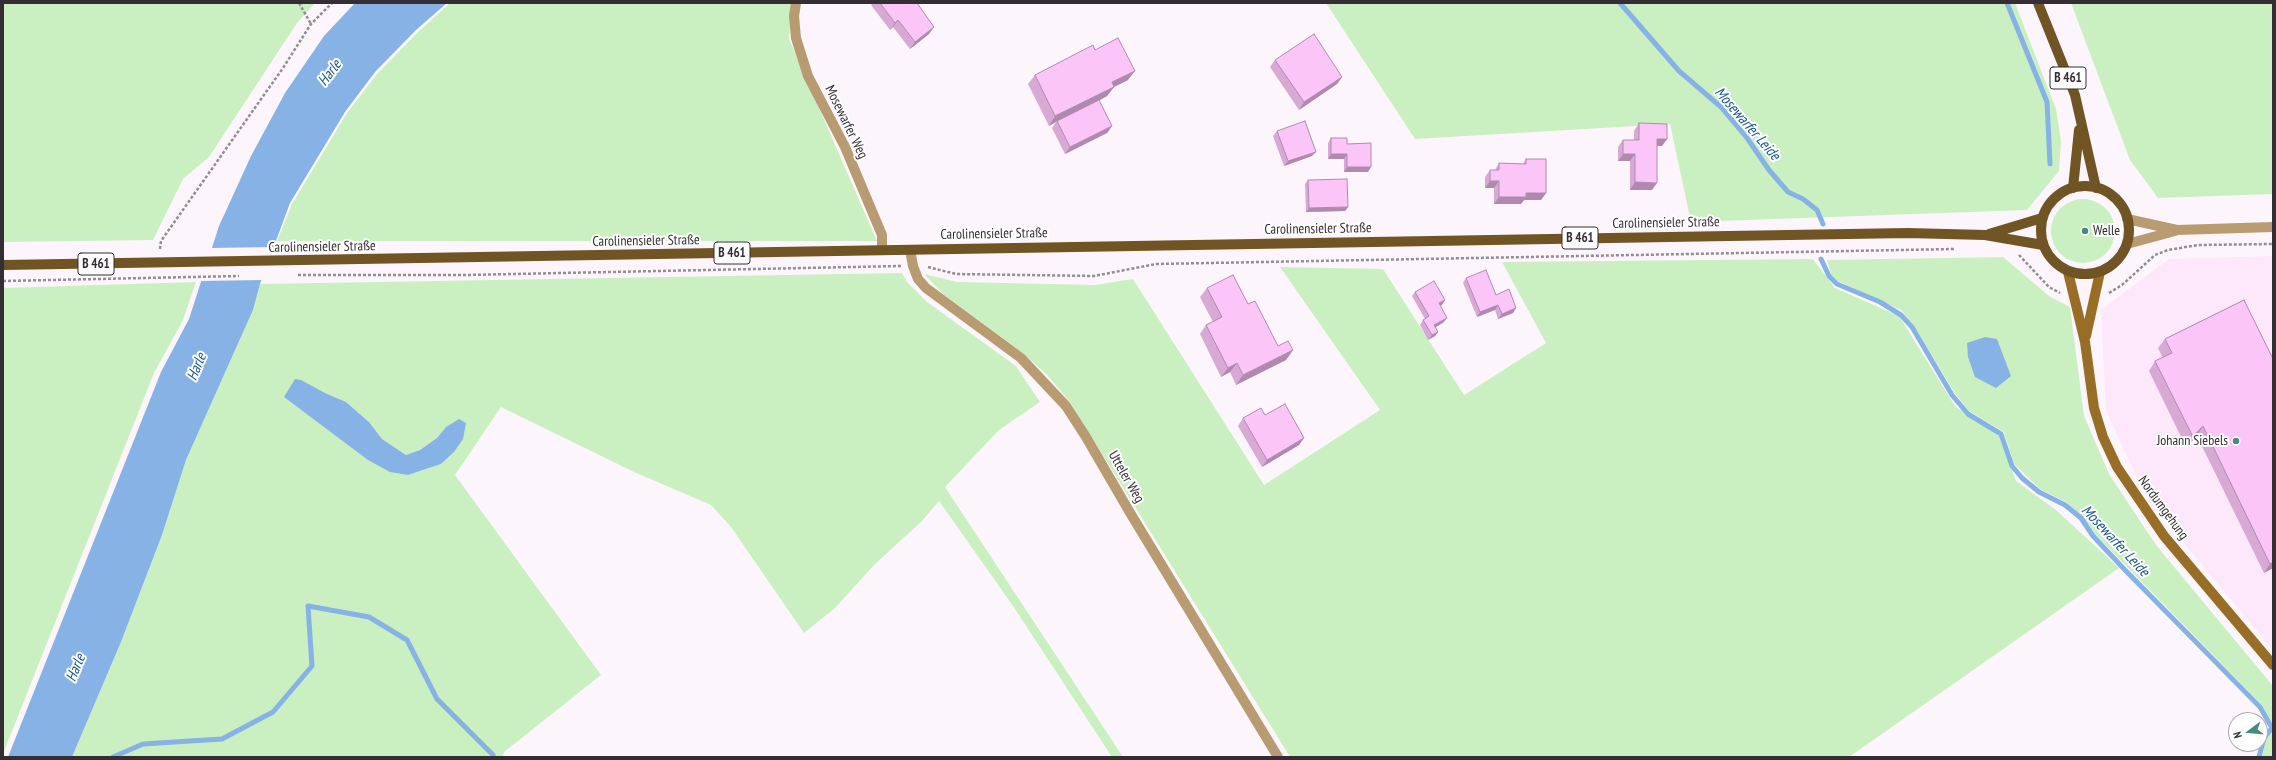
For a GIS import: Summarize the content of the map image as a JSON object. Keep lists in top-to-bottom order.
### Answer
{
  "streets": {
    "main road": ["B 461", "Carolinensieler Straße", "Nordumgehung"],
    "street": ["Mosewarfer Weg", "Utteler Weg"]
  },
  "crossings": [
    ["B 461", "Carolinensieler Straße"],
    ["B 461", "Nordumgehung"],
    ["Mosewarfer Weg", "Carolinensieler Straße"],
    ["Carolinensieler Straße", "Utteler Weg"],
    ["Carolinensieler Straße", "Nordumgehung"]
  ],
  "water": ["Harle", "Mosewarfer Leide"],
  "places": ["Welle", "Johann Siebels"],
  "north": "left"
}
